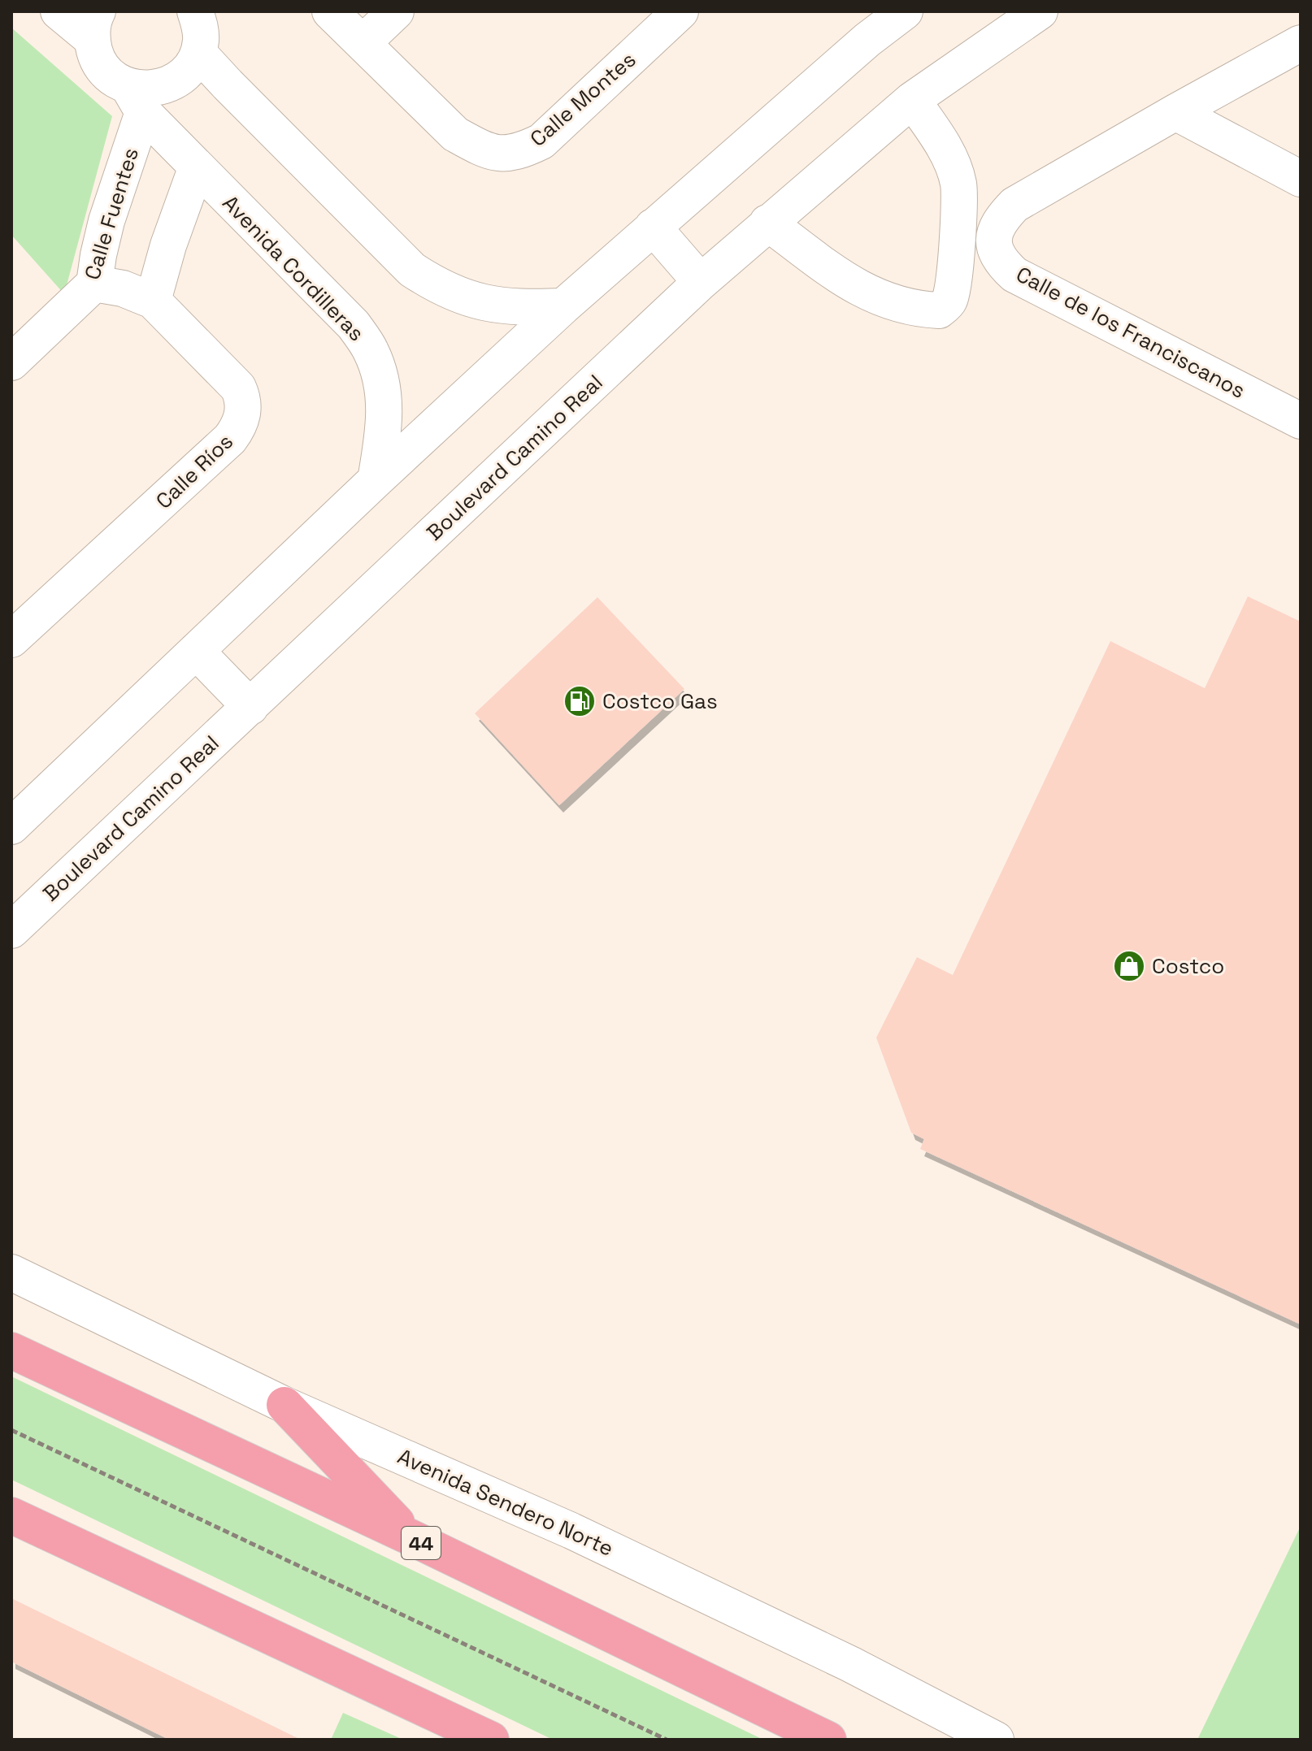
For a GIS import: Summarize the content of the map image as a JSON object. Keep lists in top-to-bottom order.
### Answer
{
  "streets": {
    "main road": ["44"],
    "street": [
      "Calle Montes",
      "Calle Fuentes",
      "Avenida Cordilleras",
      "Calle de los Franciscanos",
      "Boulevard Camino Real",
      "Calle Ríos",
      "Avenida Sendero Norte"
    ]
  },
  "crossings": [
    ["Calle Fuentes", "Avenida Cordilleras"],
    ["Calle Fuentes", "Calle Ríos"]
  ],
  "places": {
    "fuel station": ["Costco Gas"],
    "shop": ["Costco"]
  }
}
